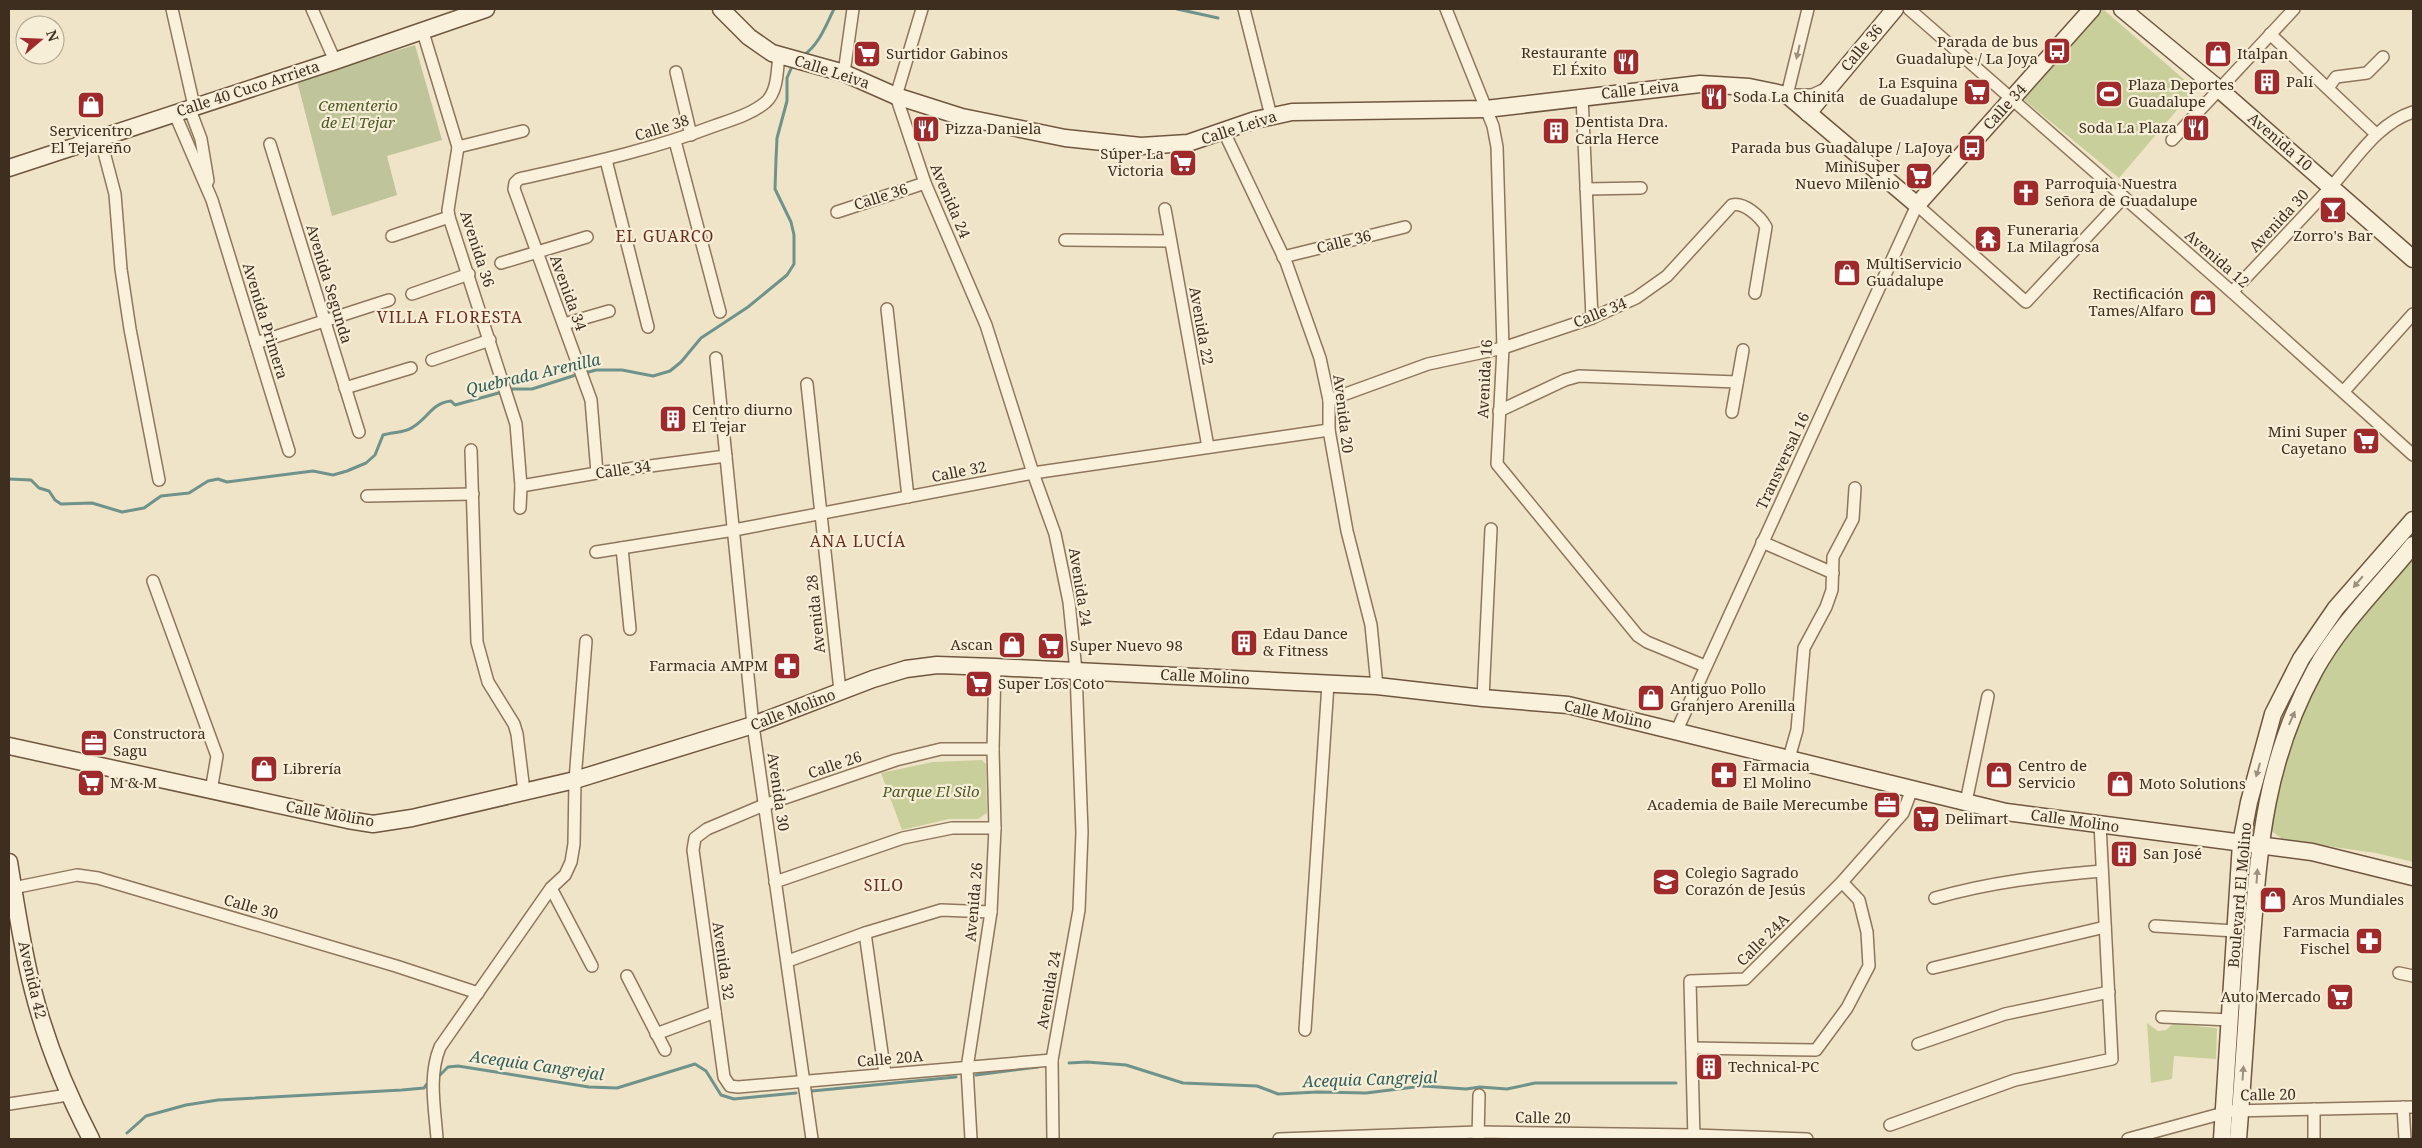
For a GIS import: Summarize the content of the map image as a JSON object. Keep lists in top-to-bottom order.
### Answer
{
  "streets": {
    "main road": [
      "Calle 36",
      "Calle Leiva",
      "Calle 40 Cuco Arrieta",
      "Calle 34",
      "Avenida 10",
      "Calle Molino",
      "Boulevard El Molino",
      "Avenida 42"
    ],
    "street": [
      "Calle 38",
      "Avenida 24",
      "Avenida 30",
      "Avenida 36",
      "Avenida 12",
      "Avenida Segunda",
      "Avenida 34",
      "Avenida Primera",
      "Avenida 22",
      "Avenida 16",
      "Avenida 20",
      "Transversal 16",
      "Calle 32",
      "Avenida 28",
      "Calle 26",
      "Avenida 26",
      "Calle 30",
      "Calle 24A",
      "Avenida 32",
      "Calle 20A",
      "Calle 20"
    ]
  },
  "crossings": [
    ["Calle 36", "Calle Leiva"],
    ["Calle 36", "Avenida 24"],
    ["Calle 36", "Avenida 20"],
    ["Calle Leiva", "Calle 34"],
    ["Calle Leiva", "Calle 38"],
    ["Calle Leiva", "Avenida 24"],
    ["Calle Leiva", "Avenida 16"],
    ["Calle Leiva", "Avenida 20"],
    ["Calle Leiva", "Transversal 16"],
    ["Calle 40 Cuco Arrieta", "Avenida 36"],
    ["Calle 40 Cuco Arrieta", "Avenida Primera"],
    ["Calle 34", "Avenida 30"],
    ["Calle 34", "Avenida 36"],
    ["Calle 34", "Avenida 12"],
    ["Calle 34", "Avenida 34"],
    ["Calle 34", "Avenida 16"],
    ["Calle 34", "Avenida 20"],
    ["Calle 34", "Transversal 16"],
    ["Calle 38", "Avenida 34"],
    ["Avenida 10", "Avenida 30"],
    ["Avenida 24", "Calle 32"],
    ["Avenida 24", "Calle Molino"],
    ["Avenida 24", "Calle 20A"],
    ["Avenida 30", "Avenida 12"],
    ["Avenida 30", "Calle 32"],
    ["Avenida 30", "Calle Molino"],
    ["Avenida 30", "Calle 26"],
    ["Avenida 30", "Calle 20A"],
    ["Avenida 22", "Calle 32"],
    ["Avenida 16", "Transversal 16"],
    ["Avenida 20", "Calle 32"],
    ["Avenida 20", "Calle Molino"],
    ["Transversal 16", "Calle Molino"],
    ["Calle 32", "Avenida 28"],
    ["Avenida 28", "Calle Molino"],
    ["Calle Molino", "Boulevard El Molino"],
    ["Calle Molino", "Avenida 26"],
    ["Calle Molino", "Calle 24A"],
    ["Calle 26", "Avenida 26"],
    ["Calle 26", "Avenida 32"],
    ["Boulevard El Molino", "Calle 20"],
    ["Avenida 26", "Calle 20A"],
    ["Calle 30", "Avenida 42"],
    ["Avenida 32", "Calle 20A"]
  ],
  "districts": [
    "EL GUARCO",
    "VILLA FLORESTA",
    "ANA LUCÍA",
    "SILO"
  ],
  "water": ["Quebrada Arenilla", "Acequia Cangrejal"],
  "parks": ["Cementerio de El Tejar", "Parque El Silo"],
  "places": {
    "bus stop": ["Parada de bus Guadalupe / La Joya", "Parada bus Guadalupe / LaJoya"],
    "supermarket": [
      "Surtidor Gabinos",
      "La Esquina de Guadalupe",
      "Súper La Victoria",
      "MiniSuper Nuevo Milenio",
      "Mini Super Cayetano",
      "Super Nuevo 98",
      "Super Los Coto",
      "M & M",
      "Delimart",
      "Auto Mercado"
    ],
    "shop": [
      "Italpan",
      "Servicentro El Tejareño",
      "MultiServicio Guadalupe",
      "Rectificación Tames/Alfaro",
      "Ascan",
      "Antiguo Pollo Granjero Arenilla",
      "Librería",
      "Centro de Servicio",
      "Moto Solutions",
      "Aros Mundiales"
    ],
    "restaurant": [
      "Restaurante El Éxito",
      "Soda La Chinita",
      "Soda La Plaza",
      "Pizza Daniela"
    ],
    "building": [
      "Palí",
      "Dentista Dra. Carla Herce",
      "Centro diurno El Tejar",
      "Edau Dance & Fitness",
      "San José",
      "Technical-PC"
    ],
    "sports": ["Plaza Deportes Guadalupe"],
    "church": ["Parroquia Nuestra Señora de Guadalupe"],
    "bar": ["Zorro's Bar"],
    "temple": ["Funeraria La Milagrosa"],
    "pharmacy": ["Farmacia AMPM", "Farmacia El Molino", "Farmacia Fischel"],
    "office": ["Constructora Sagu", "Academia de Baile Merecumbe"],
    "school or university": ["Colegio Sagrado Corazón de Jesús"]
  },
  "north": "right"
}
